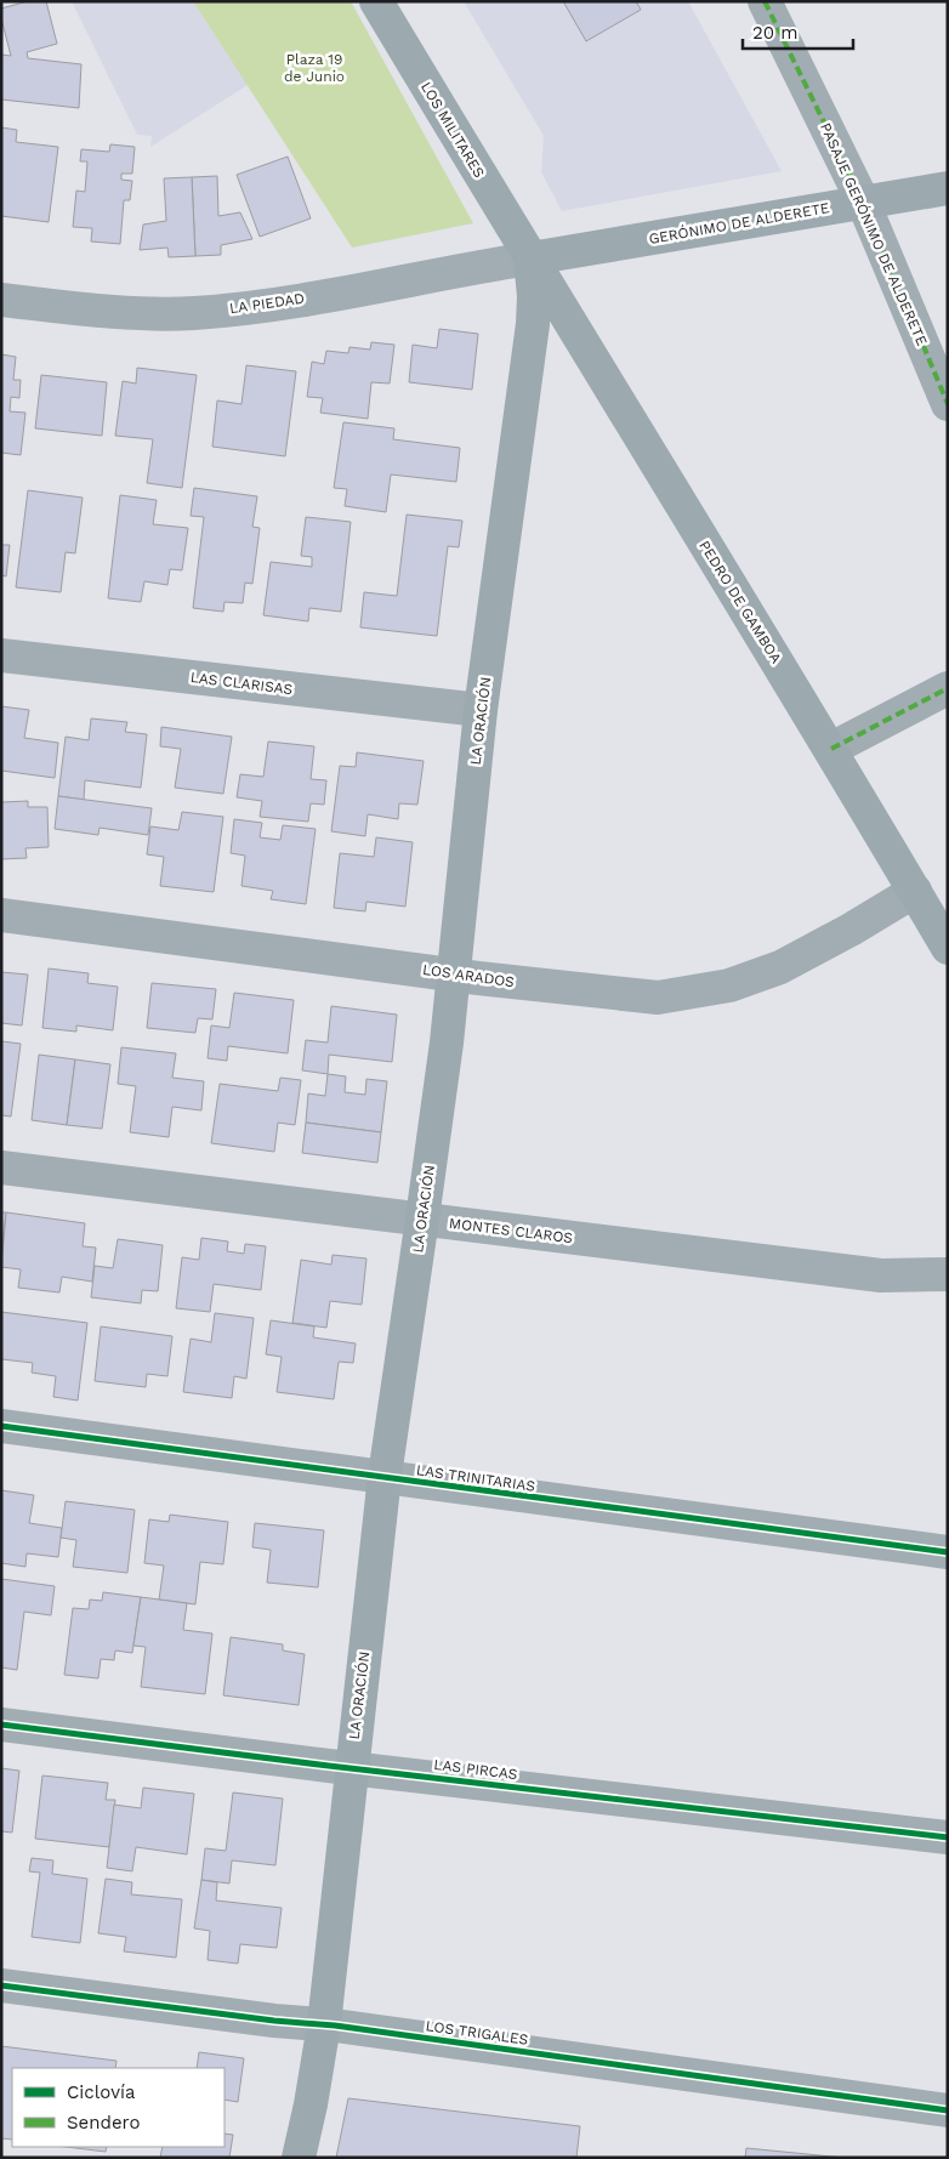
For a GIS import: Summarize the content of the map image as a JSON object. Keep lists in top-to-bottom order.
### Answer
{
  "streets": {
    "main road": [
      "LOS MILITARES",
      "GERÓNIMO DE ALDERETE",
      "PEDRO DE GAMBOA",
      "LA ORACIÓN"
    ],
    "street": [
      "PASAJE GERÓNIMO DE ALDERETE",
      "LA PIEDAD",
      "LAS CLARISAS",
      "LOS ARADOS",
      "MONTES CLAROS",
      "LAS TRINITARIAS",
      "LAS PIRCAS",
      "LOS TRIGALES"
    ]
  },
  "crossings": [
    ["LOS MILITARES", "GERÓNIMO DE ALDERETE"],
    ["LOS MILITARES", "LA PIEDAD"],
    ["LOS MILITARES", "PEDRO DE GAMBOA"],
    ["LOS MILITARES", "LA ORACIÓN"],
    ["GERÓNIMO DE ALDERETE", "PASAJE GERÓNIMO DE ALDERETE"],
    ["GERÓNIMO DE ALDERETE", "LA PIEDAD"],
    ["GERÓNIMO DE ALDERETE", "PEDRO DE GAMBOA"],
    ["GERÓNIMO DE ALDERETE", "LA ORACIÓN"],
    ["LA PIEDAD", "PEDRO DE GAMBOA"],
    ["LA PIEDAD", "LA ORACIÓN"],
    ["PEDRO DE GAMBOA", "LA ORACIÓN"],
    ["PEDRO DE GAMBOA", "LOS ARADOS"],
    ["LAS CLARISAS", "LA ORACIÓN"],
    ["LA ORACIÓN", "LOS ARADOS"],
    ["LA ORACIÓN", "MONTES CLAROS"],
    ["LA ORACIÓN", "LAS TRINITARIAS"],
    ["LA ORACIÓN", "LAS PIRCAS"],
    ["LA ORACIÓN", "LOS TRIGALES"]
  ],
  "parks": ["Plaza 19 de Junio"],
  "legend": ["Ciclovía", "Sendero"],
  "scale_bar": "20 m"
}
